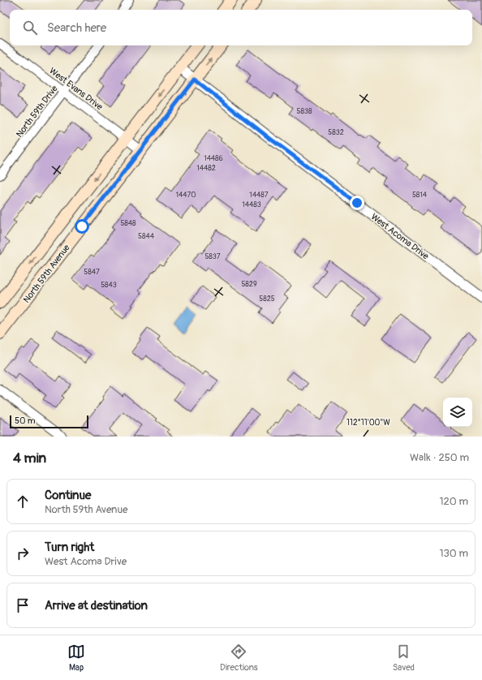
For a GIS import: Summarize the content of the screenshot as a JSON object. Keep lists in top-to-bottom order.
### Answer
{
  "streets": {
    "main road": ["North 59th Avenue"],
    "street": ["West Evans Drive", "North 59th Drive", "West Acoma Drive"]
  },
  "crossings": [
    ["West Evans Drive", "North 59th Drive"],
    ["West Evans Drive", "North 59th Avenue"],
    ["West Acoma Drive", "North 59th Avenue"]
  ],
  "house_numbers": [
    "5838",
    "5832",
    "14486",
    "14482",
    "14470",
    "14487",
    "5814",
    "14483",
    "5848",
    "5844",
    "5837",
    "5847",
    "5829",
    "5843",
    "5825"
  ],
  "scale_bar": "50 m",
  "page": {
    "search": "Search here",
    "scale": "50 m",
    "heading": ["4 min", "Walk · 250 m"],
    "list": [
      ["Continue", "North 59th Avenue", "120 m"],
      ["Turn right", "West Acoma Drive", "130 m"],
      "Arrive at destination"
    ],
    "nav": ["Map", "Directions", "Saved"]
  },
  "coordinates": ["112°11'00\"W"]
}
